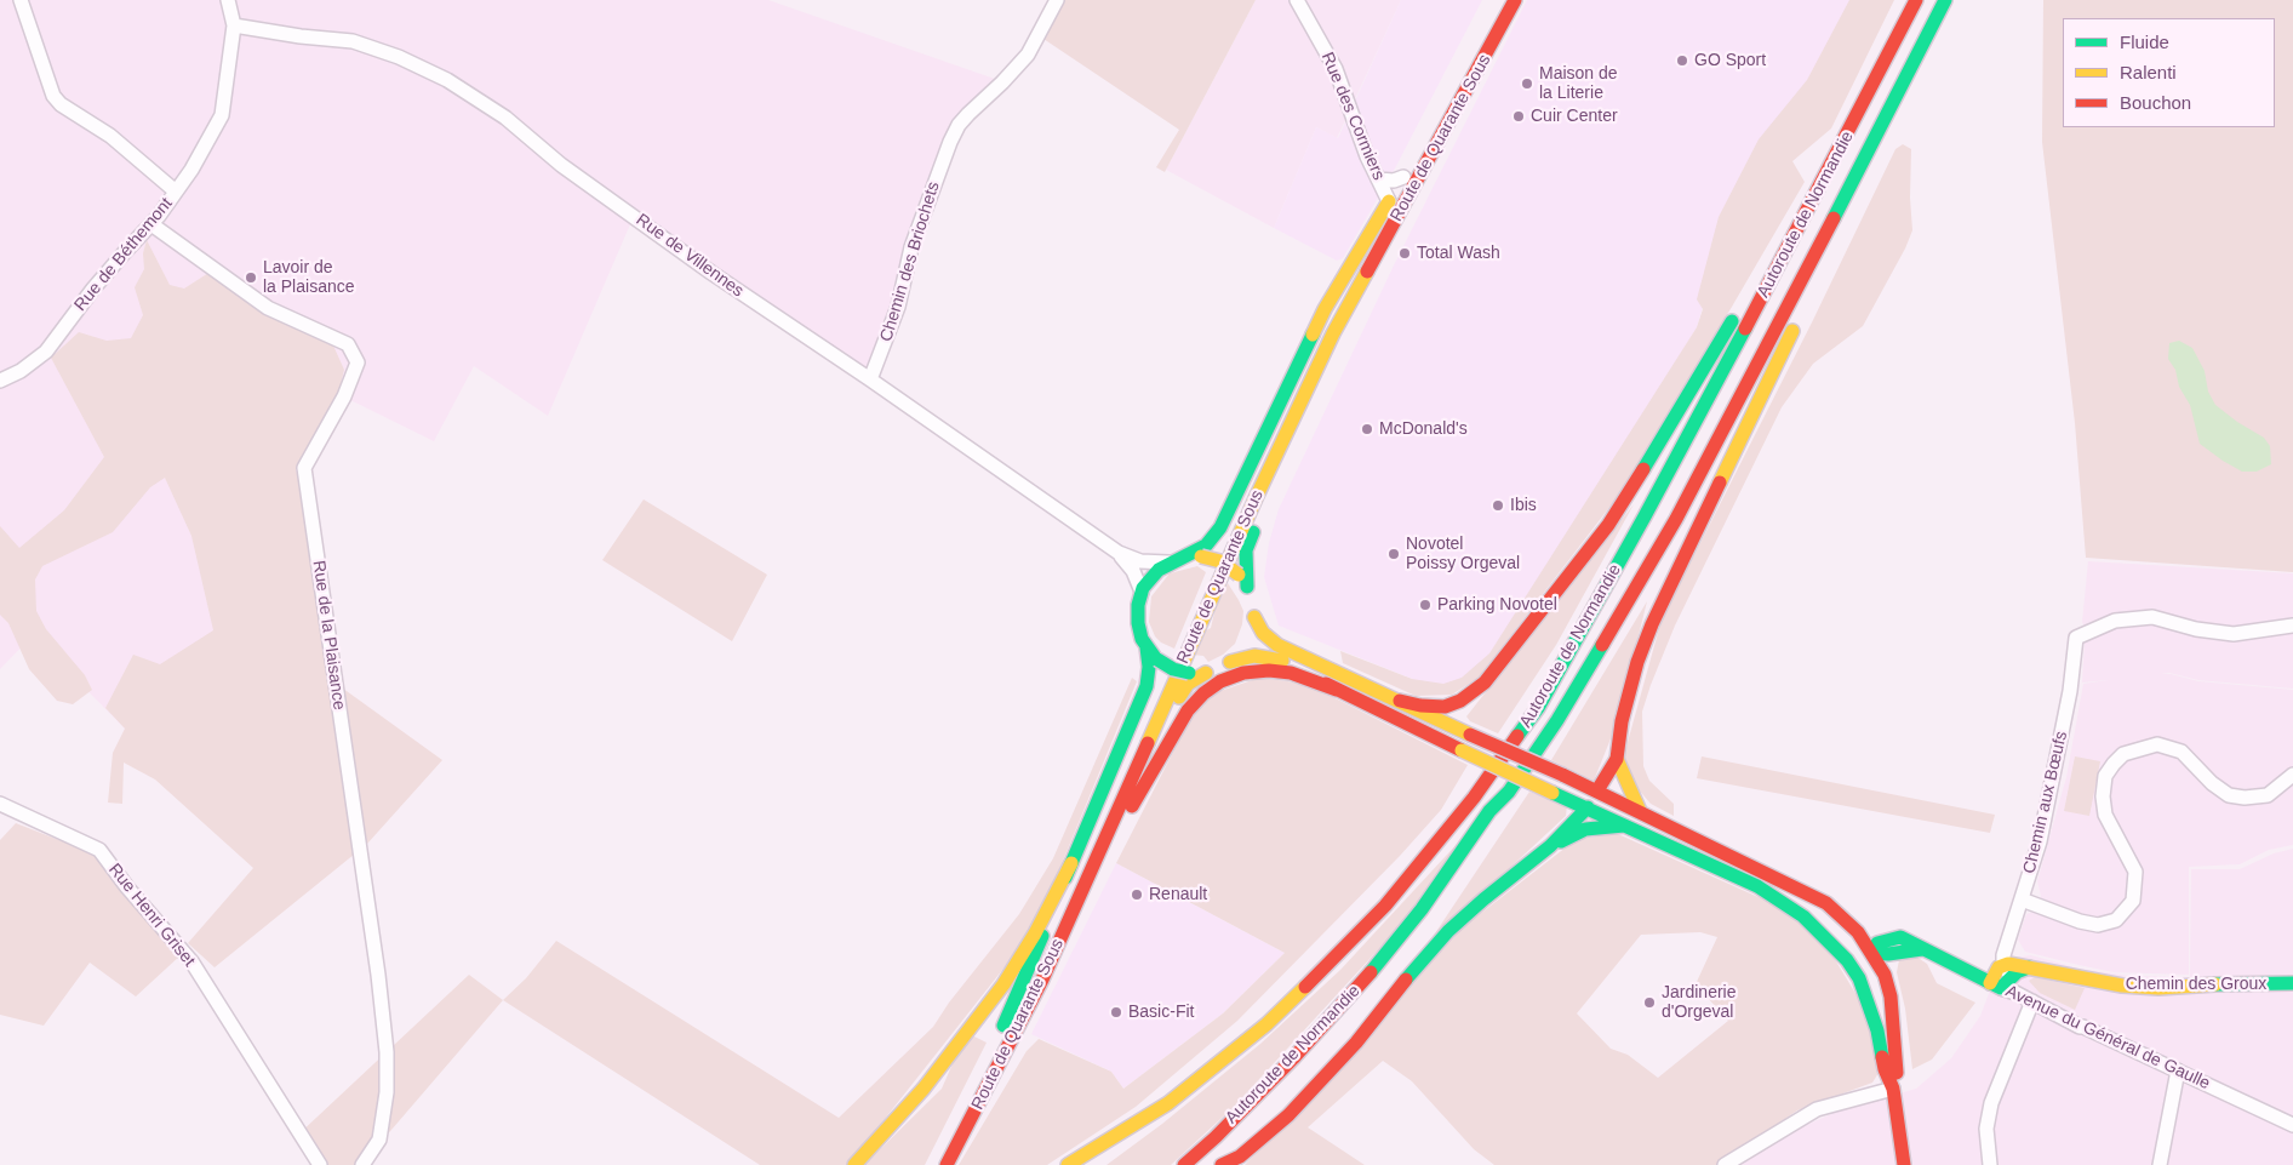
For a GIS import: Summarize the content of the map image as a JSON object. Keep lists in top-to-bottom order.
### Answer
{
  "streets": {
    "main road": [
      "Route de Quarante Sous",
      "Autoroute de Normandie",
      "Chemin aux Bœufs",
      "Chemin des Groux",
      "Avenue du Général de Gaulle"
    ],
    "street": [
      "Rue des Cormiers",
      "Rue de Béthemont",
      "Rue de Villennes",
      "Chemin des Briochets",
      "Rue de la Plaisance",
      "Rue Henri Griset"
    ]
  },
  "crossings": [
    ["Rue des Cormiers", "Route de Quarante Sous"],
    ["Rue de Béthemont", "Rue de Villennes"],
    ["Rue de Béthemont", "Rue de la Plaisance"],
    ["Rue de Villennes", "Chemin des Briochets"],
    ["Chemin aux Bœufs", "Chemin des Groux"],
    ["Chemin aux Bœufs", "Avenue du Général de Gaulle"]
  ],
  "places": [
    "GO Sport",
    "Maison de la Literie",
    "Cuir Center",
    "Total Wash",
    "Lavoir de la Plaisance",
    "McDonald's",
    "Ibis",
    "Novotel Poissy Orgeval",
    "Parking Novotel",
    "Renault",
    "Jardinerie d'Orgeval",
    "Basic-Fit"
  ],
  "legend": ["Fluide", "Ralenti", "Bouchon"]
}
